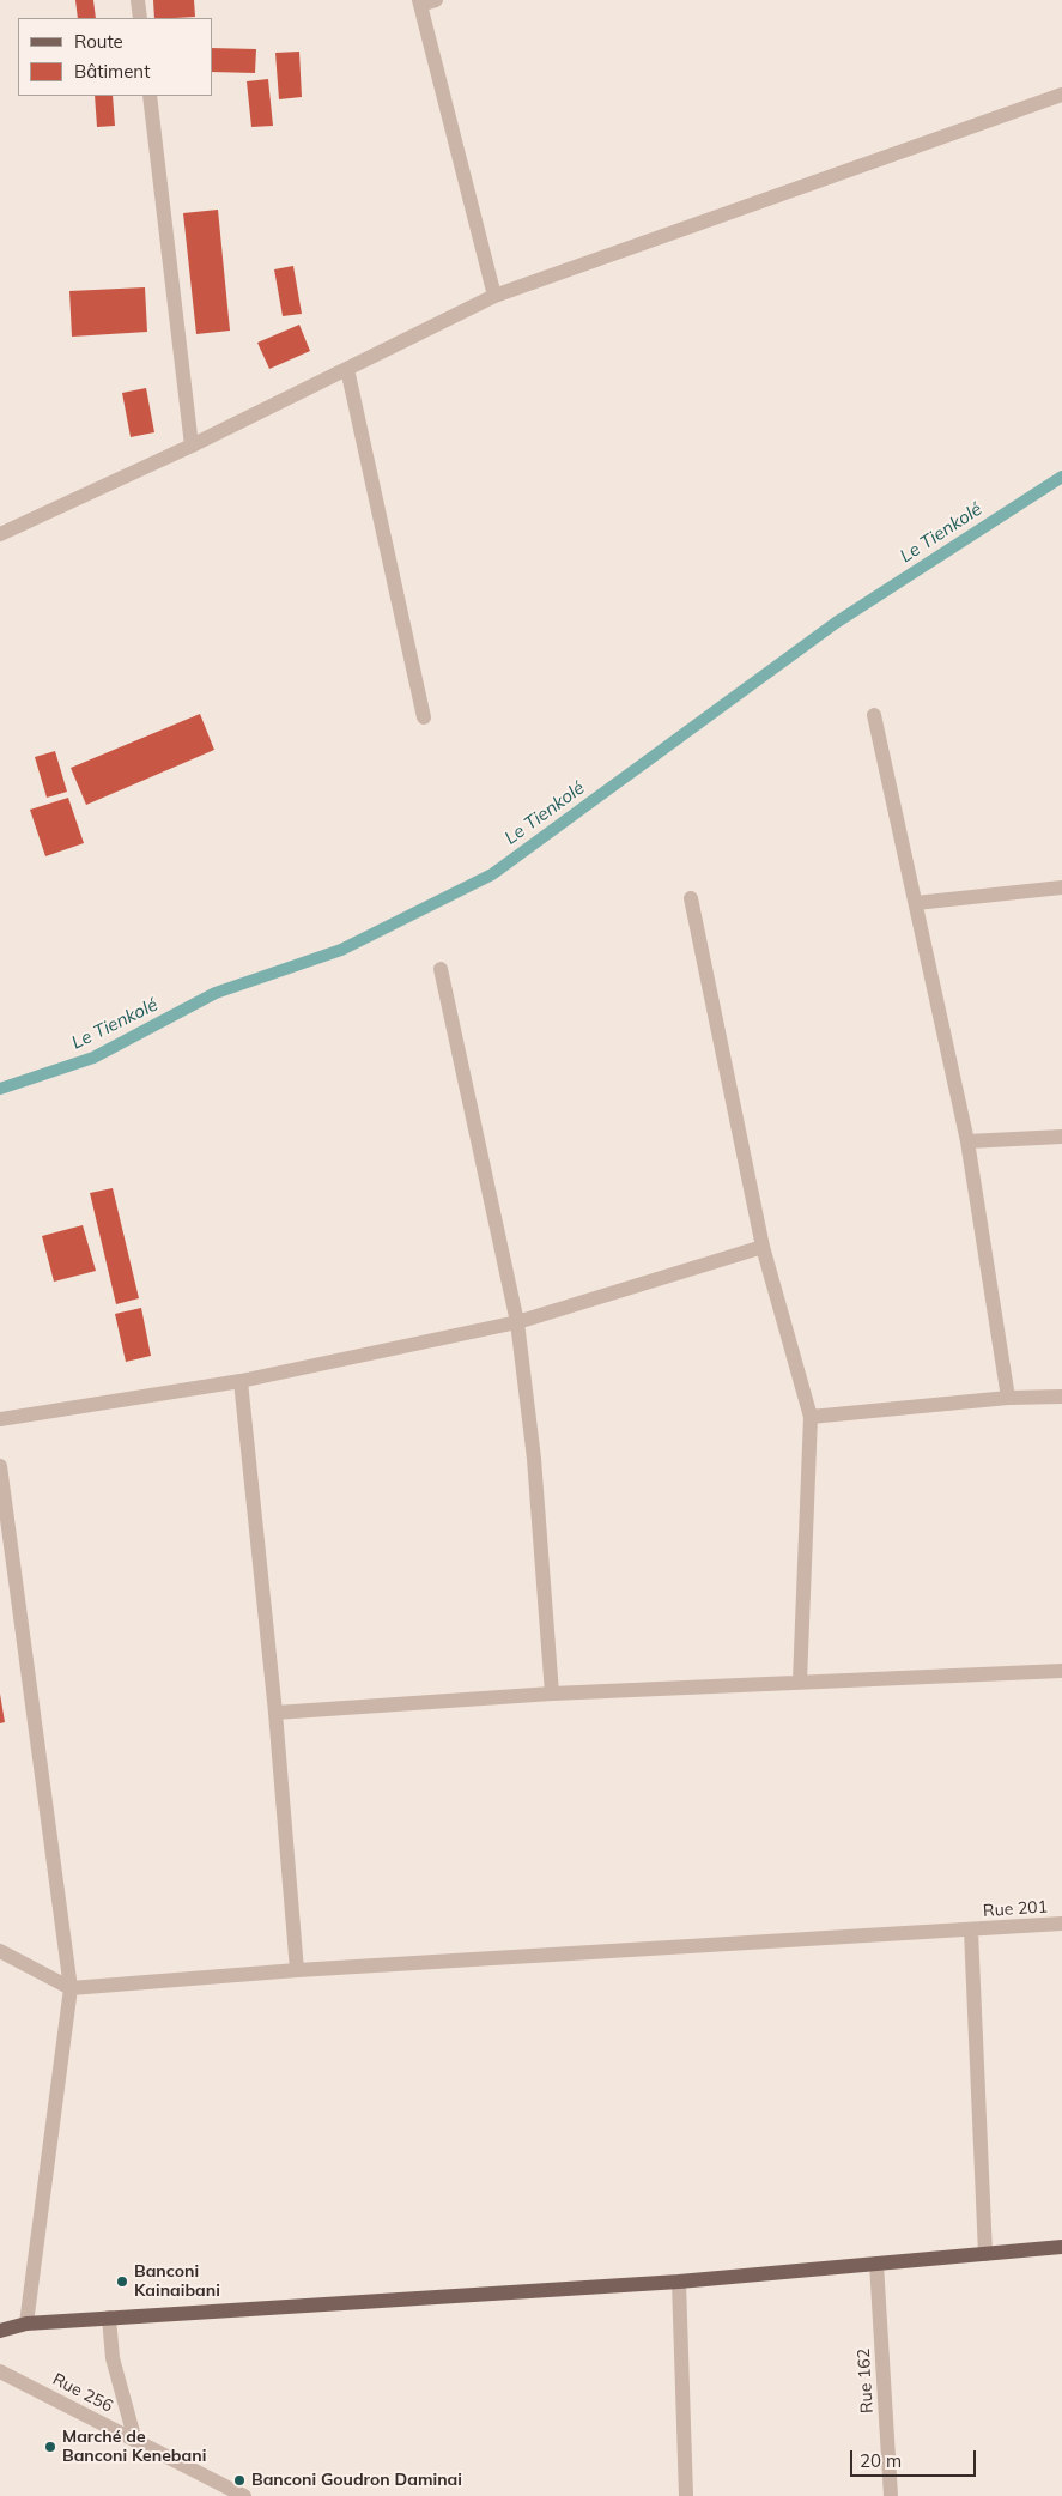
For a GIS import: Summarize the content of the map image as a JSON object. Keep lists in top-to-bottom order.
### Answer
{
  "streets": {
    "street": ["Rue 201", "Rue 162", "Rue 256"]
  },
  "water": ["Le Tienkolé"],
  "places": ["Banconi Kainaibani", "Marché de Banconi Kenebani", "Banconi Goudron Daminai"],
  "legend": ["Route", "Bâtiment"],
  "scale_bar": "20 m"
}
